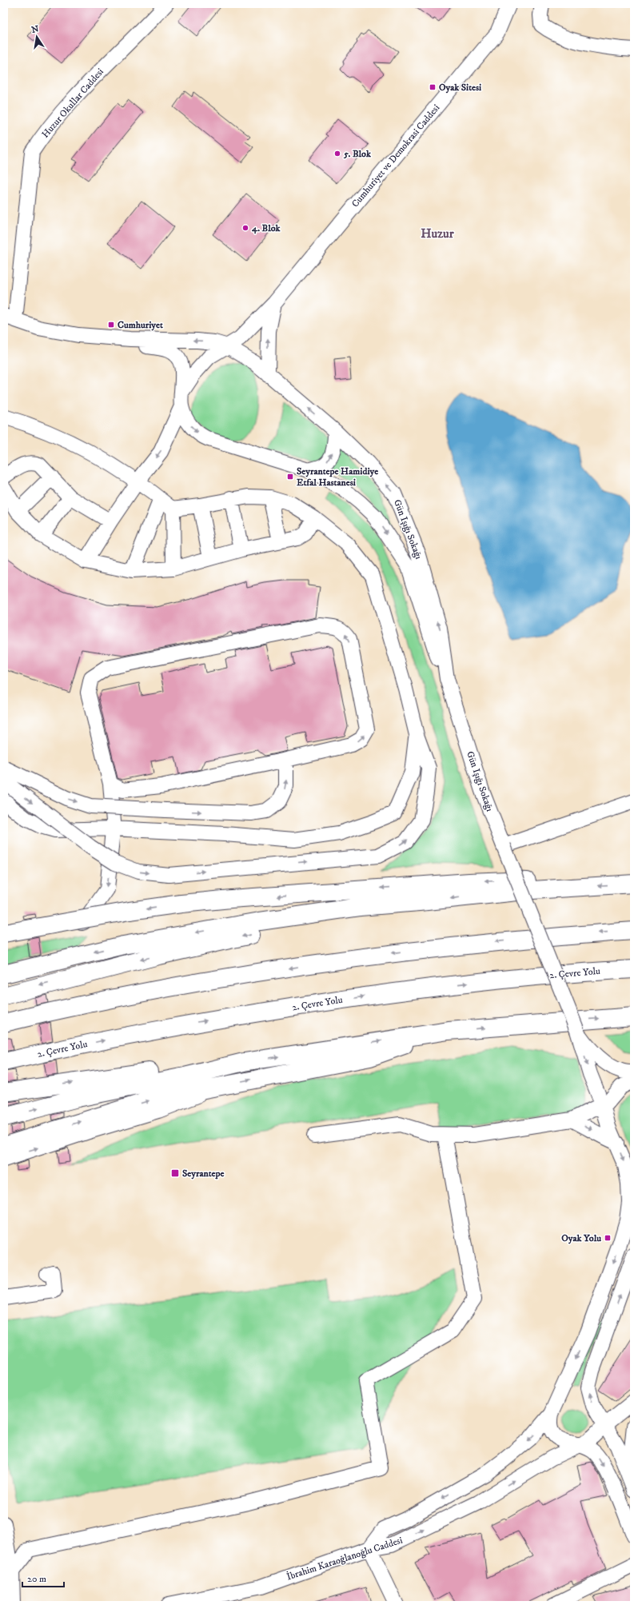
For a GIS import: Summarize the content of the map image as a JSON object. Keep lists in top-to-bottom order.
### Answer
{
  "streets": {
    "highway": ["2. Çevre Yolu"],
    "street": [
      "Huzur Okullar Caddesi",
      "Cumhuriyet ve Demokrasi Caddesi",
      "Gün Işığı Sokağı",
      "İbrahim Karaoğlanoğlu Caddesi"
    ]
  },
  "crossings": [
    ["Cumhuriyet ve Demokrasi Caddesi", "Gün Işığı Sokağı"]
  ],
  "districts": ["Huzur"],
  "places": {
    "transit": [
      "Oyak Sitesi",
      "Cumhuriyet",
      "Seyrantepe Hamidiye Etfal Hastanesi",
      "Seyrantepe",
      "Oyak Yolu"
    ],
    "other": ["5. Blok", "4. Blok"]
  },
  "scale_bar": "20 m",
  "north": "top"
}
